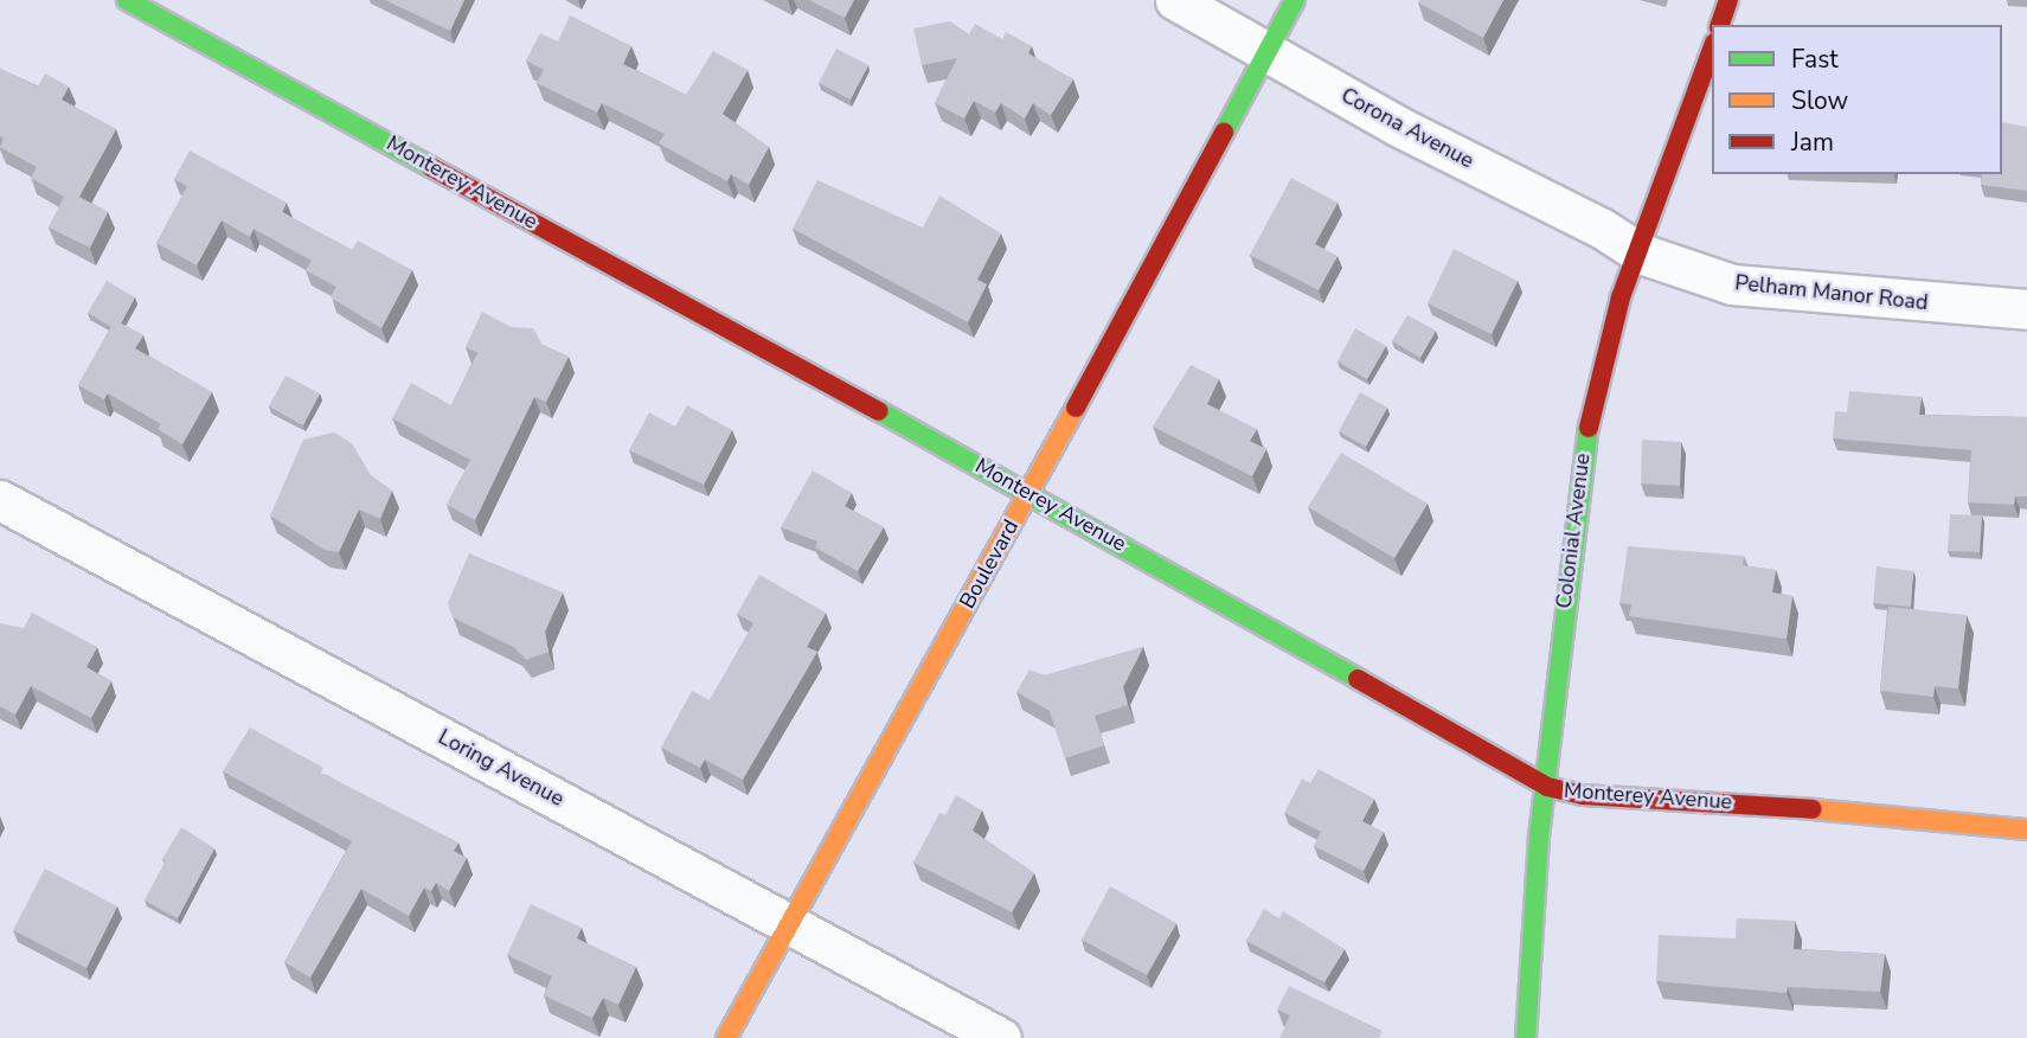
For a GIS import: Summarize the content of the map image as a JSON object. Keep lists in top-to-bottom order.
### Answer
{
  "streets": {
    "street": [
      "Corona Avenue",
      "Monterey Avenue",
      "Pelham Manor Road",
      "Colonial Avenue",
      "Boulevard",
      "Loring Avenue"
    ]
  },
  "crossings": [
    ["Corona Avenue", "Pelham Manor Road"],
    ["Corona Avenue", "Colonial Avenue"],
    ["Corona Avenue", "Boulevard"],
    ["Monterey Avenue", "Colonial Avenue"],
    ["Monterey Avenue", "Boulevard"],
    ["Pelham Manor Road", "Colonial Avenue"],
    ["Boulevard", "Loring Avenue"]
  ],
  "legend": ["Fast", "Slow", "Jam"]
}
